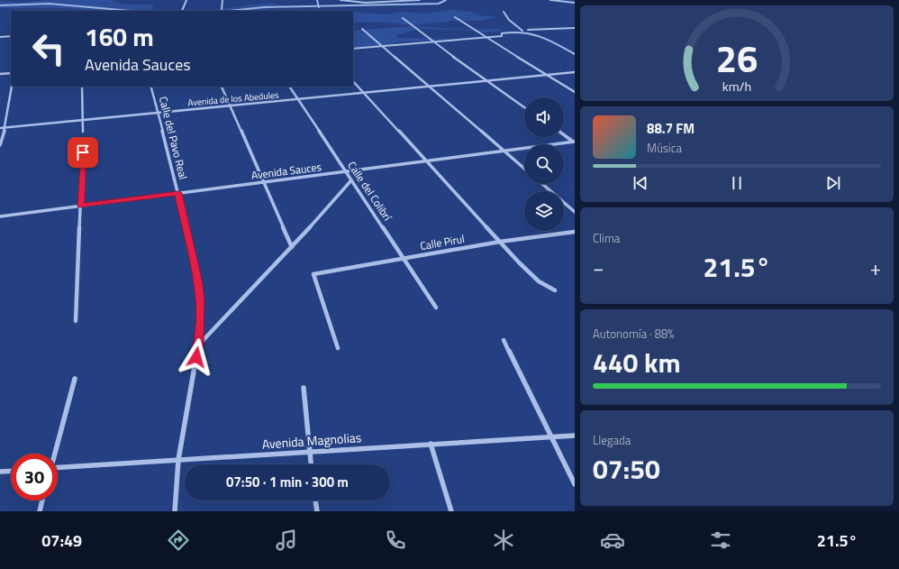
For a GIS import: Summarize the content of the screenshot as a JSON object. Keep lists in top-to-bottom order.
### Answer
{
  "streets": {
    "street": [
      "Avenida de los Abedules",
      "Calle del Pavo Real",
      "Avenida Sauces",
      "Calle del Colibrí",
      "Calle Pirul",
      "Avenida Magnolias"
    ]
  },
  "crossings": [
    ["Avenida de los Abedules", "Calle del Pavo Real"],
    ["Avenida de los Abedules", "Calle del Colibrí"],
    ["Calle del Pavo Real", "Avenida Sauces"],
    ["Calle del Pavo Real", "Avenida Magnolias"],
    ["Avenida Sauces", "Calle del Colibrí"],
    ["Calle del Colibrí", "Calle Pirul"]
  ],
  "page": {
    "turn": ["160 m", "Avenida Sauces"],
    "song": ["88.7 FM", "Música"],
    "tile": [
      "Clima",
      ["Autonomía · 88%", "440 km"],
      ["Llegada", "07:50"]
    ],
    "heat": ["−", "21.5°", "+"],
    "limit": "30",
    "trip": "07:50 · 1 min · 300 m",
    "tabs": ["07:49", "21.5°"],
    "gauge": ["26", "km/h"]
  }
}
